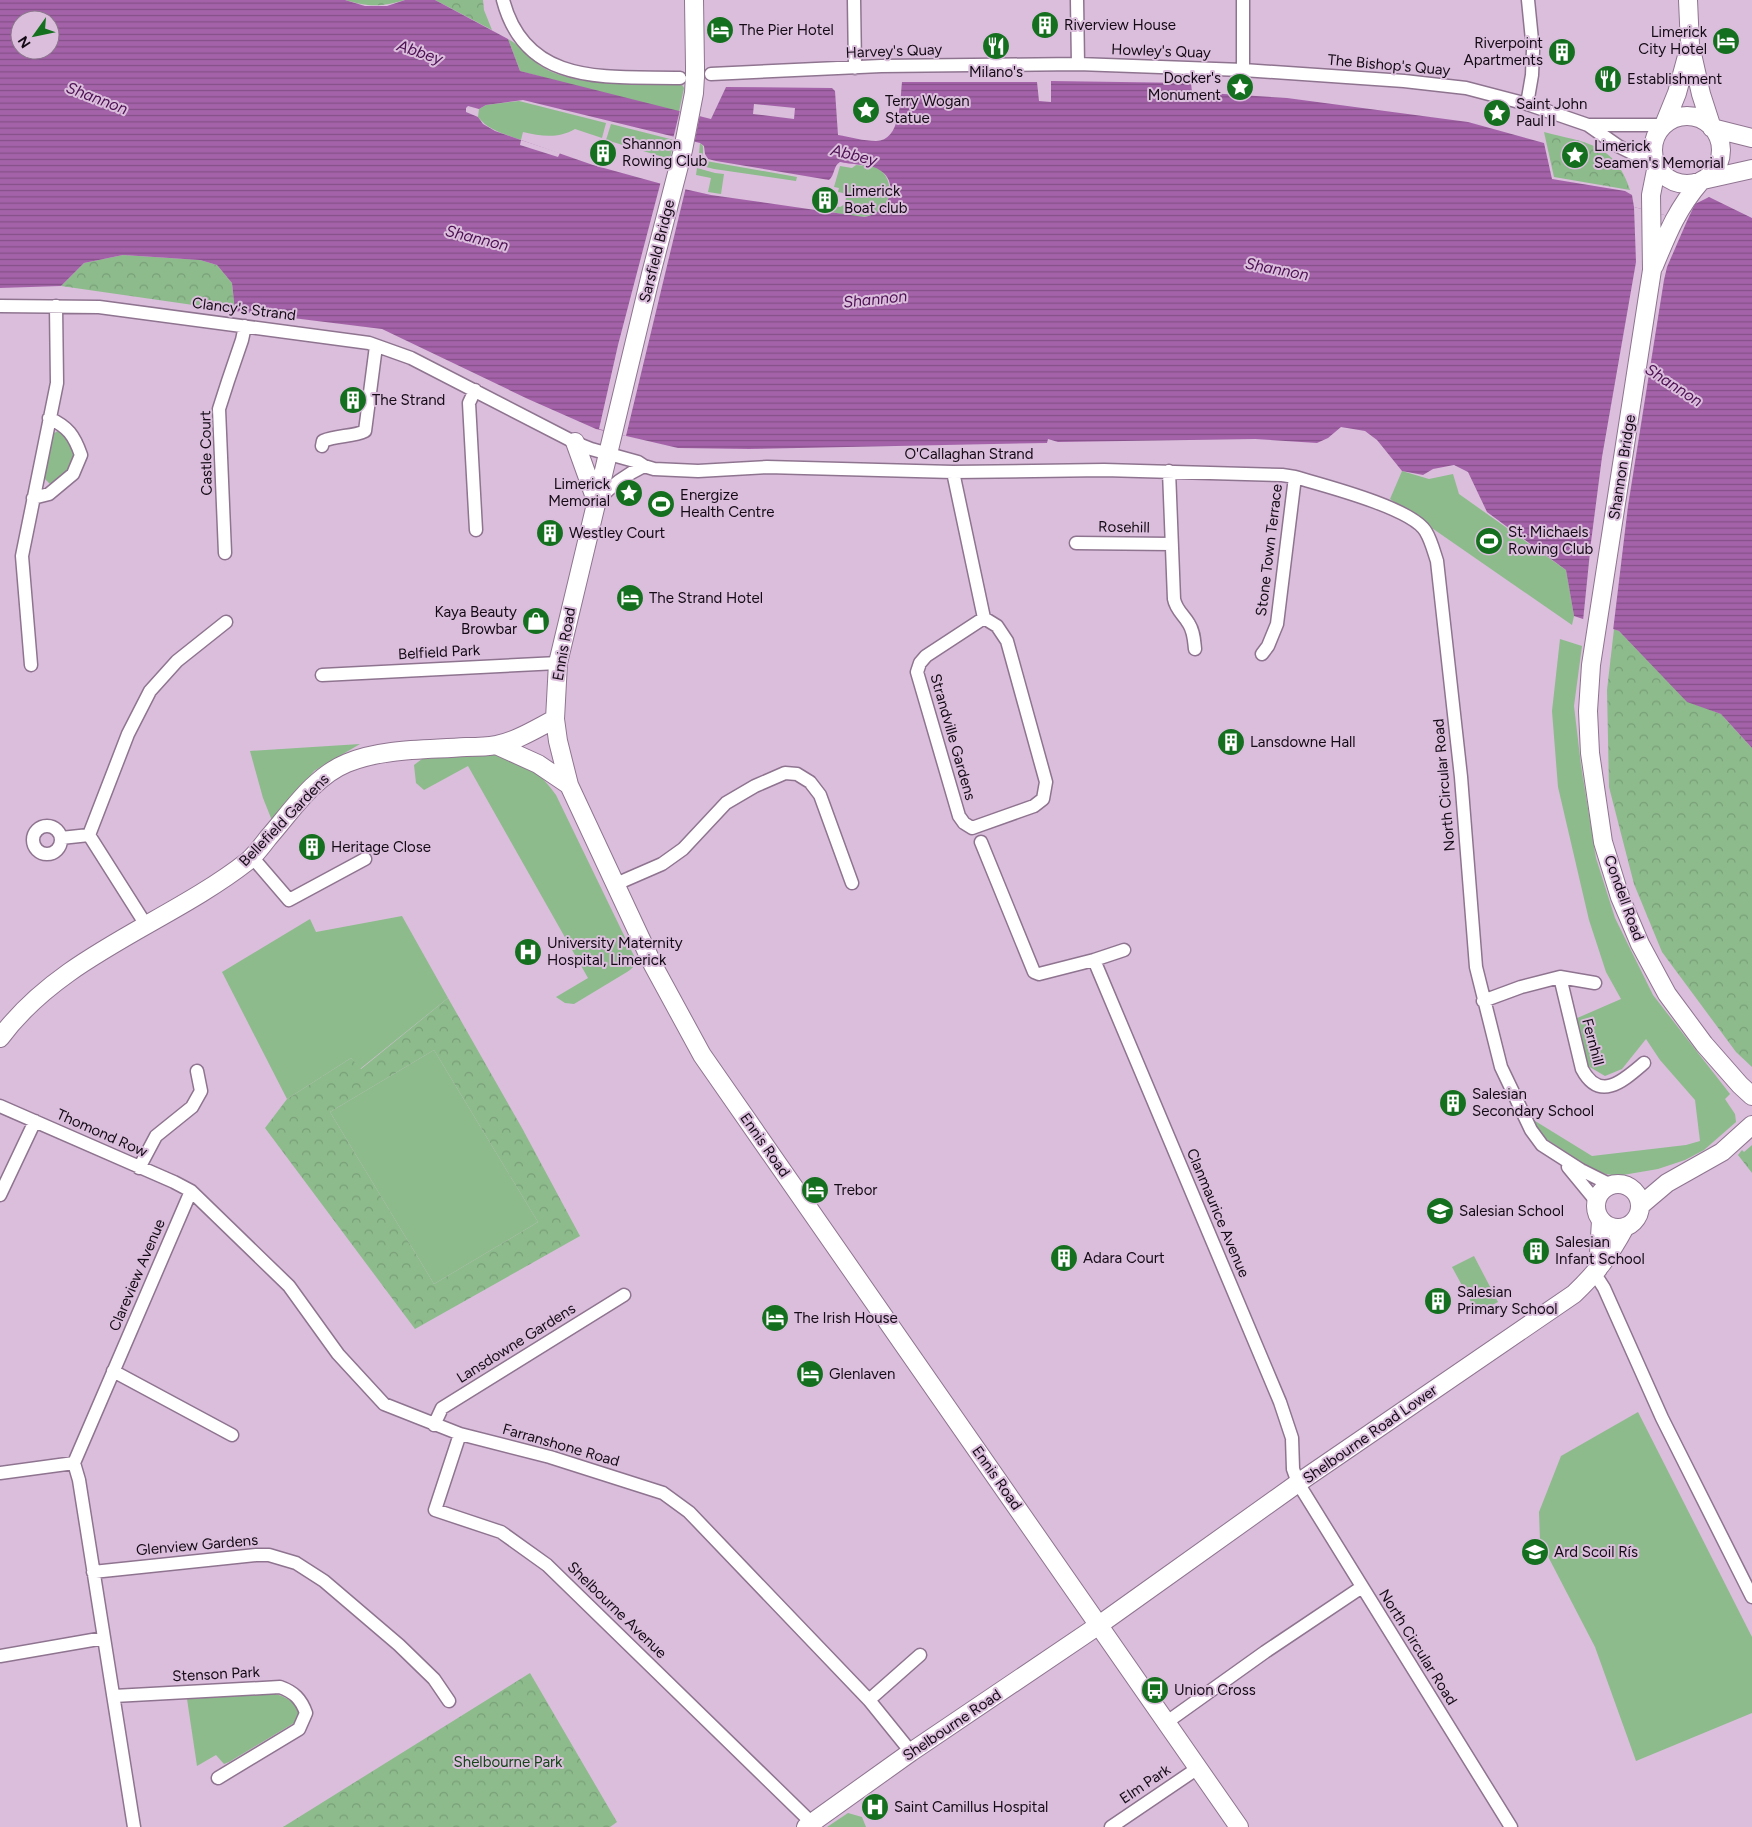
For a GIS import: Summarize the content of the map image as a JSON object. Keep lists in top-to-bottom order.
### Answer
{
  "streets": {
    "main road": [
      "Sarsfield Bridge",
      "Shannon Bridge",
      "Ennis Road",
      "Bellefield Gardens",
      "Condell Road",
      "Shelbourne Road Lower",
      "Shelbourne Road"
    ],
    "street": [
      "Harvey's Quay",
      "Howley's Quay",
      "The Bishop's Quay",
      "Clancy's Strand",
      "Castle Court",
      "O'Callaghan Strand",
      "Rosehill",
      "Stone Town Terrace",
      "Belfield Park",
      "Strandville Gardens",
      "North Circular Road",
      "Fernhill",
      "Thomond Row",
      "Clanmaurice Avenue",
      "Clareview Avenue",
      "Lansdowne Gardens",
      "Farranshone Road",
      "Glenview Gardens",
      "Shelbourne Avenue",
      "Stenson Park",
      "Elm Park"
    ]
  },
  "crossings": [
    ["Harvey's Quay", "Howley's Quay"],
    ["Harvey's Quay", "Sarsfield Bridge"],
    ["Howley's Quay", "The Bishop's Quay"],
    ["Sarsfield Bridge", "Ennis Road"],
    ["Clancy's Strand", "Castle Court"],
    ["Clancy's Strand", "O'Callaghan Strand"],
    ["Clancy's Strand", "Ennis Road"],
    ["O'Callaghan Strand", "Rosehill"],
    ["O'Callaghan Strand", "Stone Town Terrace"],
    ["O'Callaghan Strand", "Ennis Road"],
    ["O'Callaghan Strand", "North Circular Road"],
    ["Shannon Bridge", "Condell Road"],
    ["Stone Town Terrace", "North Circular Road"],
    ["Ennis Road", "Belfield Park"],
    ["Ennis Road", "Bellefield Gardens"],
    ["Ennis Road", "Shelbourne Road Lower"],
    ["Ennis Road", "Shelbourne Road"],
    ["Ennis Road", "Elm Park"],
    ["North Circular Road", "Clanmaurice Avenue"],
    ["North Circular Road", "Shelbourne Road Lower"],
    ["Thomond Row", "Clareview Avenue"],
    ["Thomond Row", "Farranshone Road"],
    ["Clanmaurice Avenue", "Shelbourne Road Lower"],
    ["Clareview Avenue", "Farranshone Road"],
    ["Lansdowne Gardens", "Farranshone Road"],
    ["Shelbourne Road Lower", "Shelbourne Road"],
    ["Farranshone Road", "Shelbourne Avenue"],
    ["Farranshone Road", "Shelbourne Road"],
    ["Shelbourne Avenue", "Shelbourne Road"]
  ],
  "water": ["Abbey", "Shannon"],
  "parks": ["Shelbourne Park"],
  "places": {
    "building": [
      "Riverview House",
      "Riverpoint Apartments",
      "Shannon Rowing Club",
      "Limerick Boat club",
      "The Strand",
      "Westley Court",
      "Lansdowne Hall",
      "Heritage Close",
      "Salesian Secondary School",
      "Salesian Infant School",
      "Adara Court",
      "Salesian Primary School"
    ],
    "hotel": [
      "The Pier Hotel",
      "Limerick City Hotel",
      "The Strand Hotel",
      "Trebor",
      "The Irish House",
      "Glenlaven"
    ],
    "restaurant": ["Milano's", "Establishment"],
    "place": [
      "Docker's Monument",
      "Terry Wogan Statue",
      "Saint John Paul II",
      "Limerick Seamen's Memorial",
      "Limerick Memorial"
    ],
    "sports": ["Energize Health Centre", "St. Michaels Rowing Club"],
    "shop": ["Kaya Beauty Browbar"],
    "hospital": ["University Maternity Hospital, Limerick", "Saint Camillus Hospital"],
    "school or university": ["Salesian School", "Ard Scoil Rís"],
    "bus stop": ["Union Cross"]
  },
  "north": "bottom left"
}
